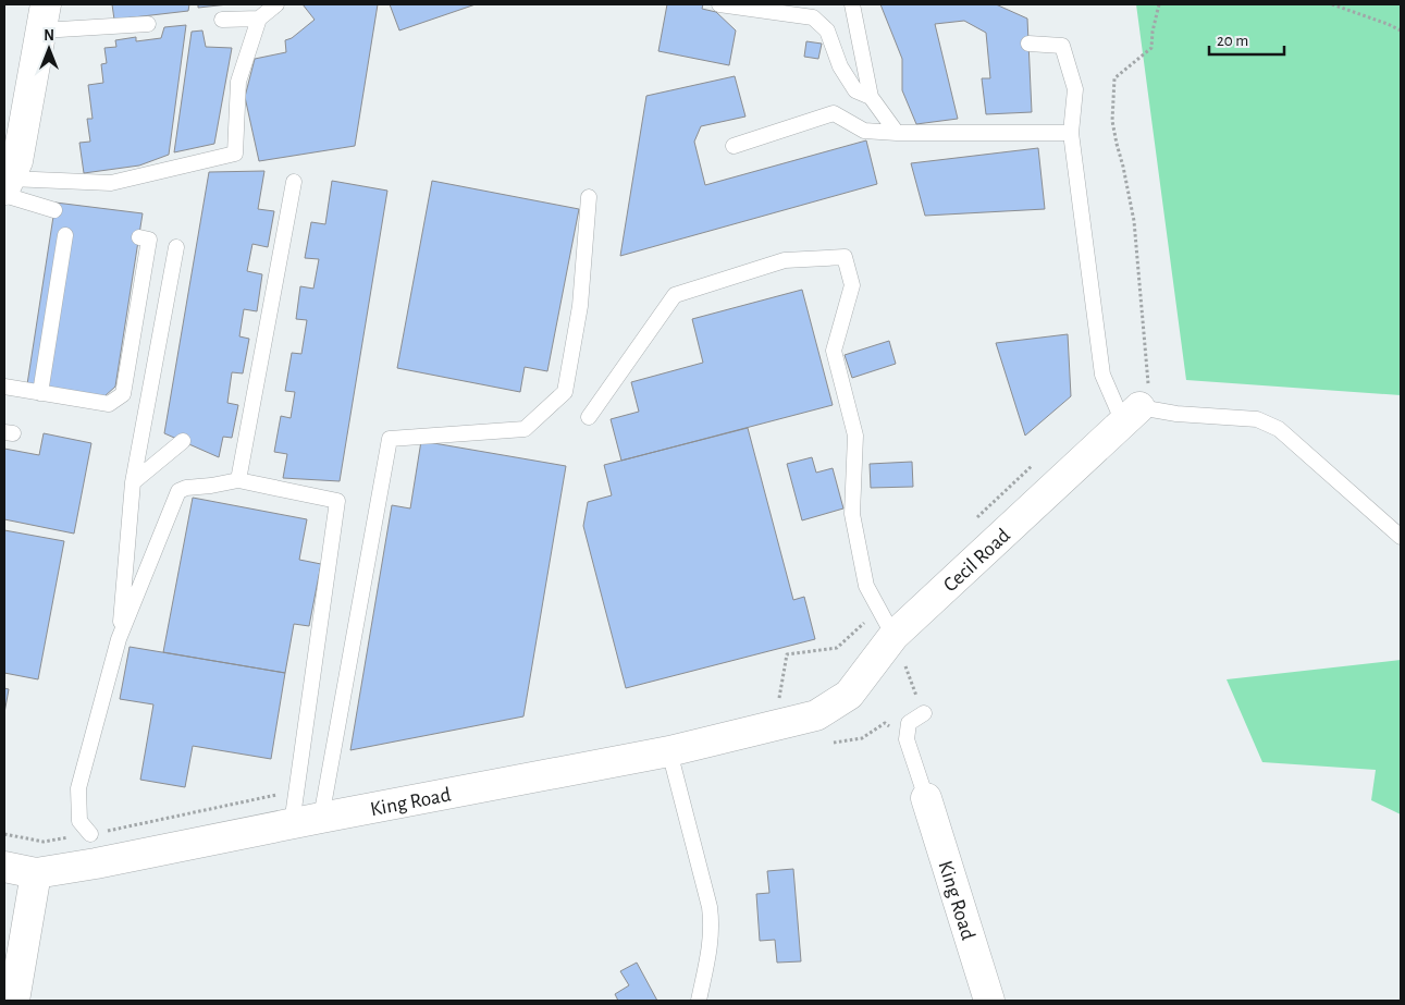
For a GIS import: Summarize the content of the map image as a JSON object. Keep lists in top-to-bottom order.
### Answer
{
  "streets": {
    "street": ["Cecil Road", "King Road"]
  },
  "crossings": [
    ["Cecil Road", "King Road"]
  ],
  "scale_bar": "20 m",
  "north": "top"
}
